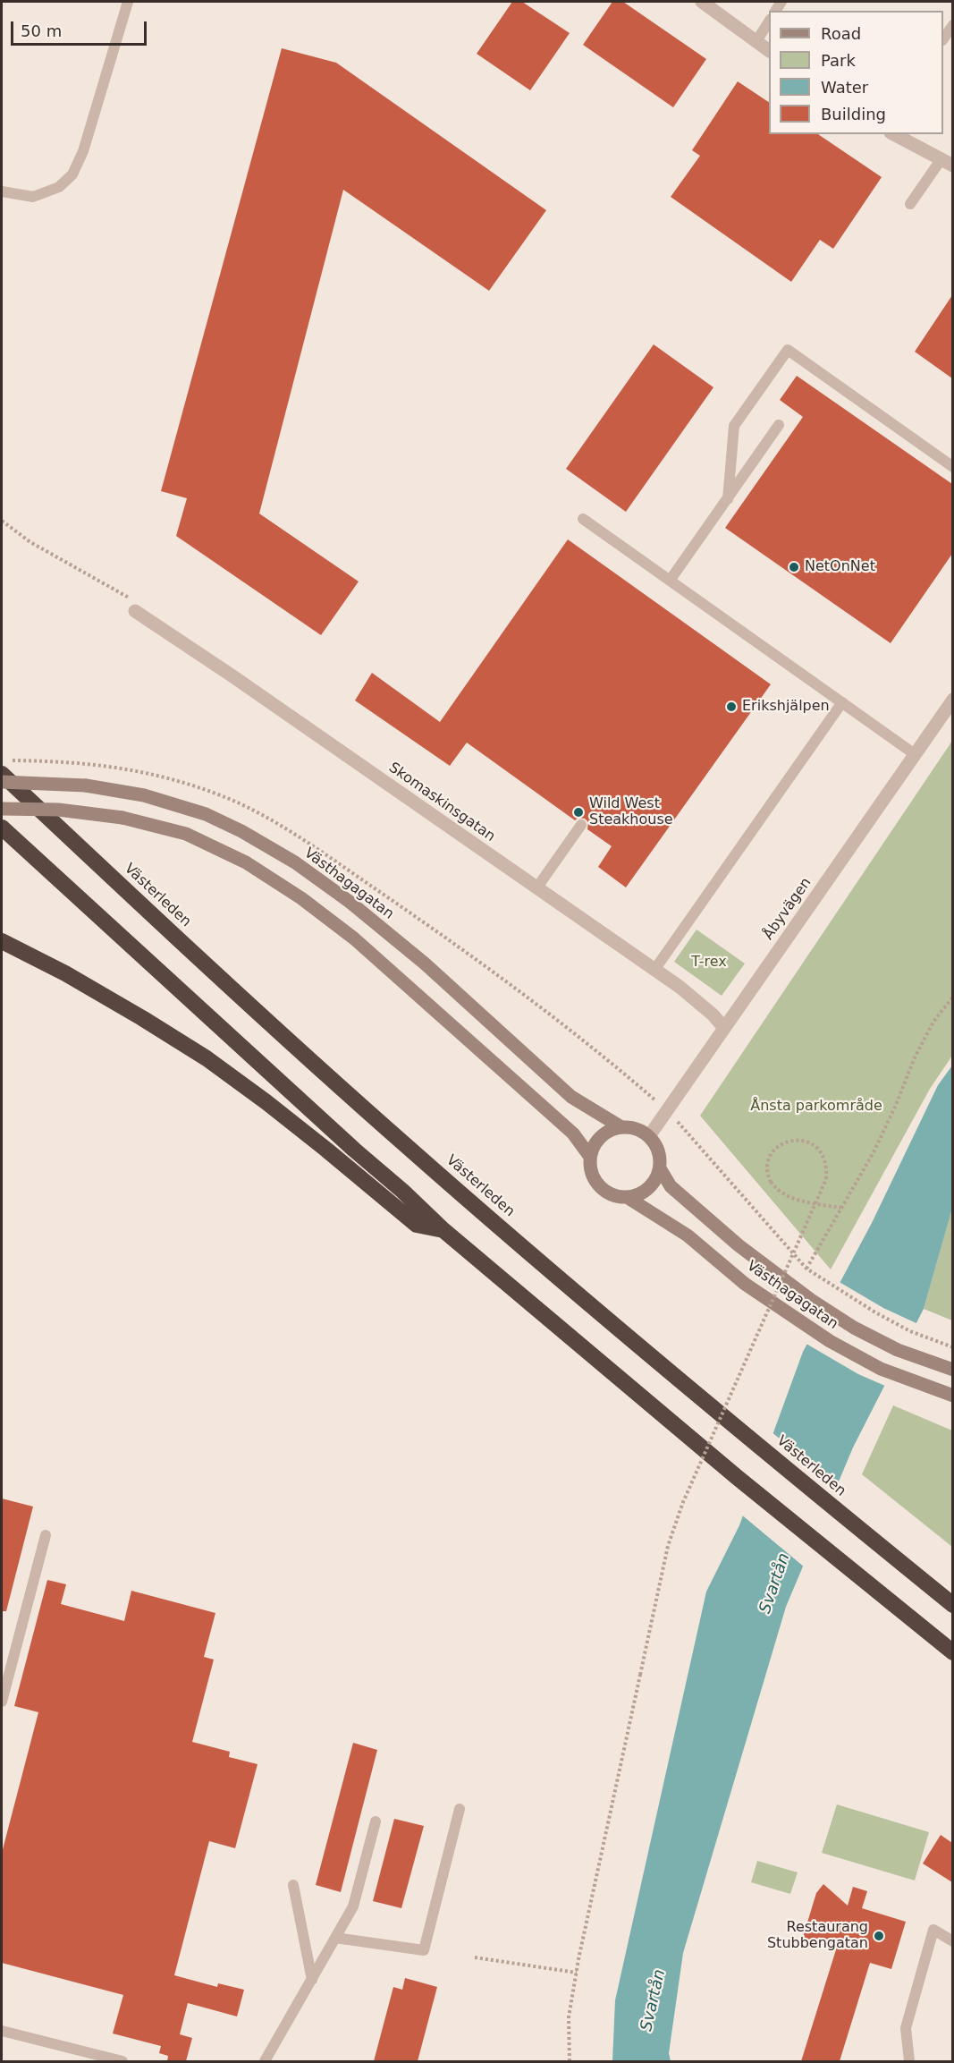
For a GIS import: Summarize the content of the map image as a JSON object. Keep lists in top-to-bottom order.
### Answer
{
  "streets": {
    "highway": ["Västerleden"],
    "main road": ["Västhagagatan"],
    "street": ["Skomaskinsgatan", "Åbyvägen"]
  },
  "crossings": [
    ["Skomaskinsgatan", "Åbyvägen"],
    ["Västhagagatan", "Åbyvägen"]
  ],
  "water": ["Svartån"],
  "parks": ["T-rex", "Ånsta parkområde"],
  "places": [
    "NetOnNet",
    "Erikshjälpen",
    "Wild West Steakhouse",
    "Restaurang Stubbengatan"
  ],
  "legend": [
    "Road",
    "Park",
    "Water",
    "Building"
  ],
  "scale_bar": "50 m"
}
